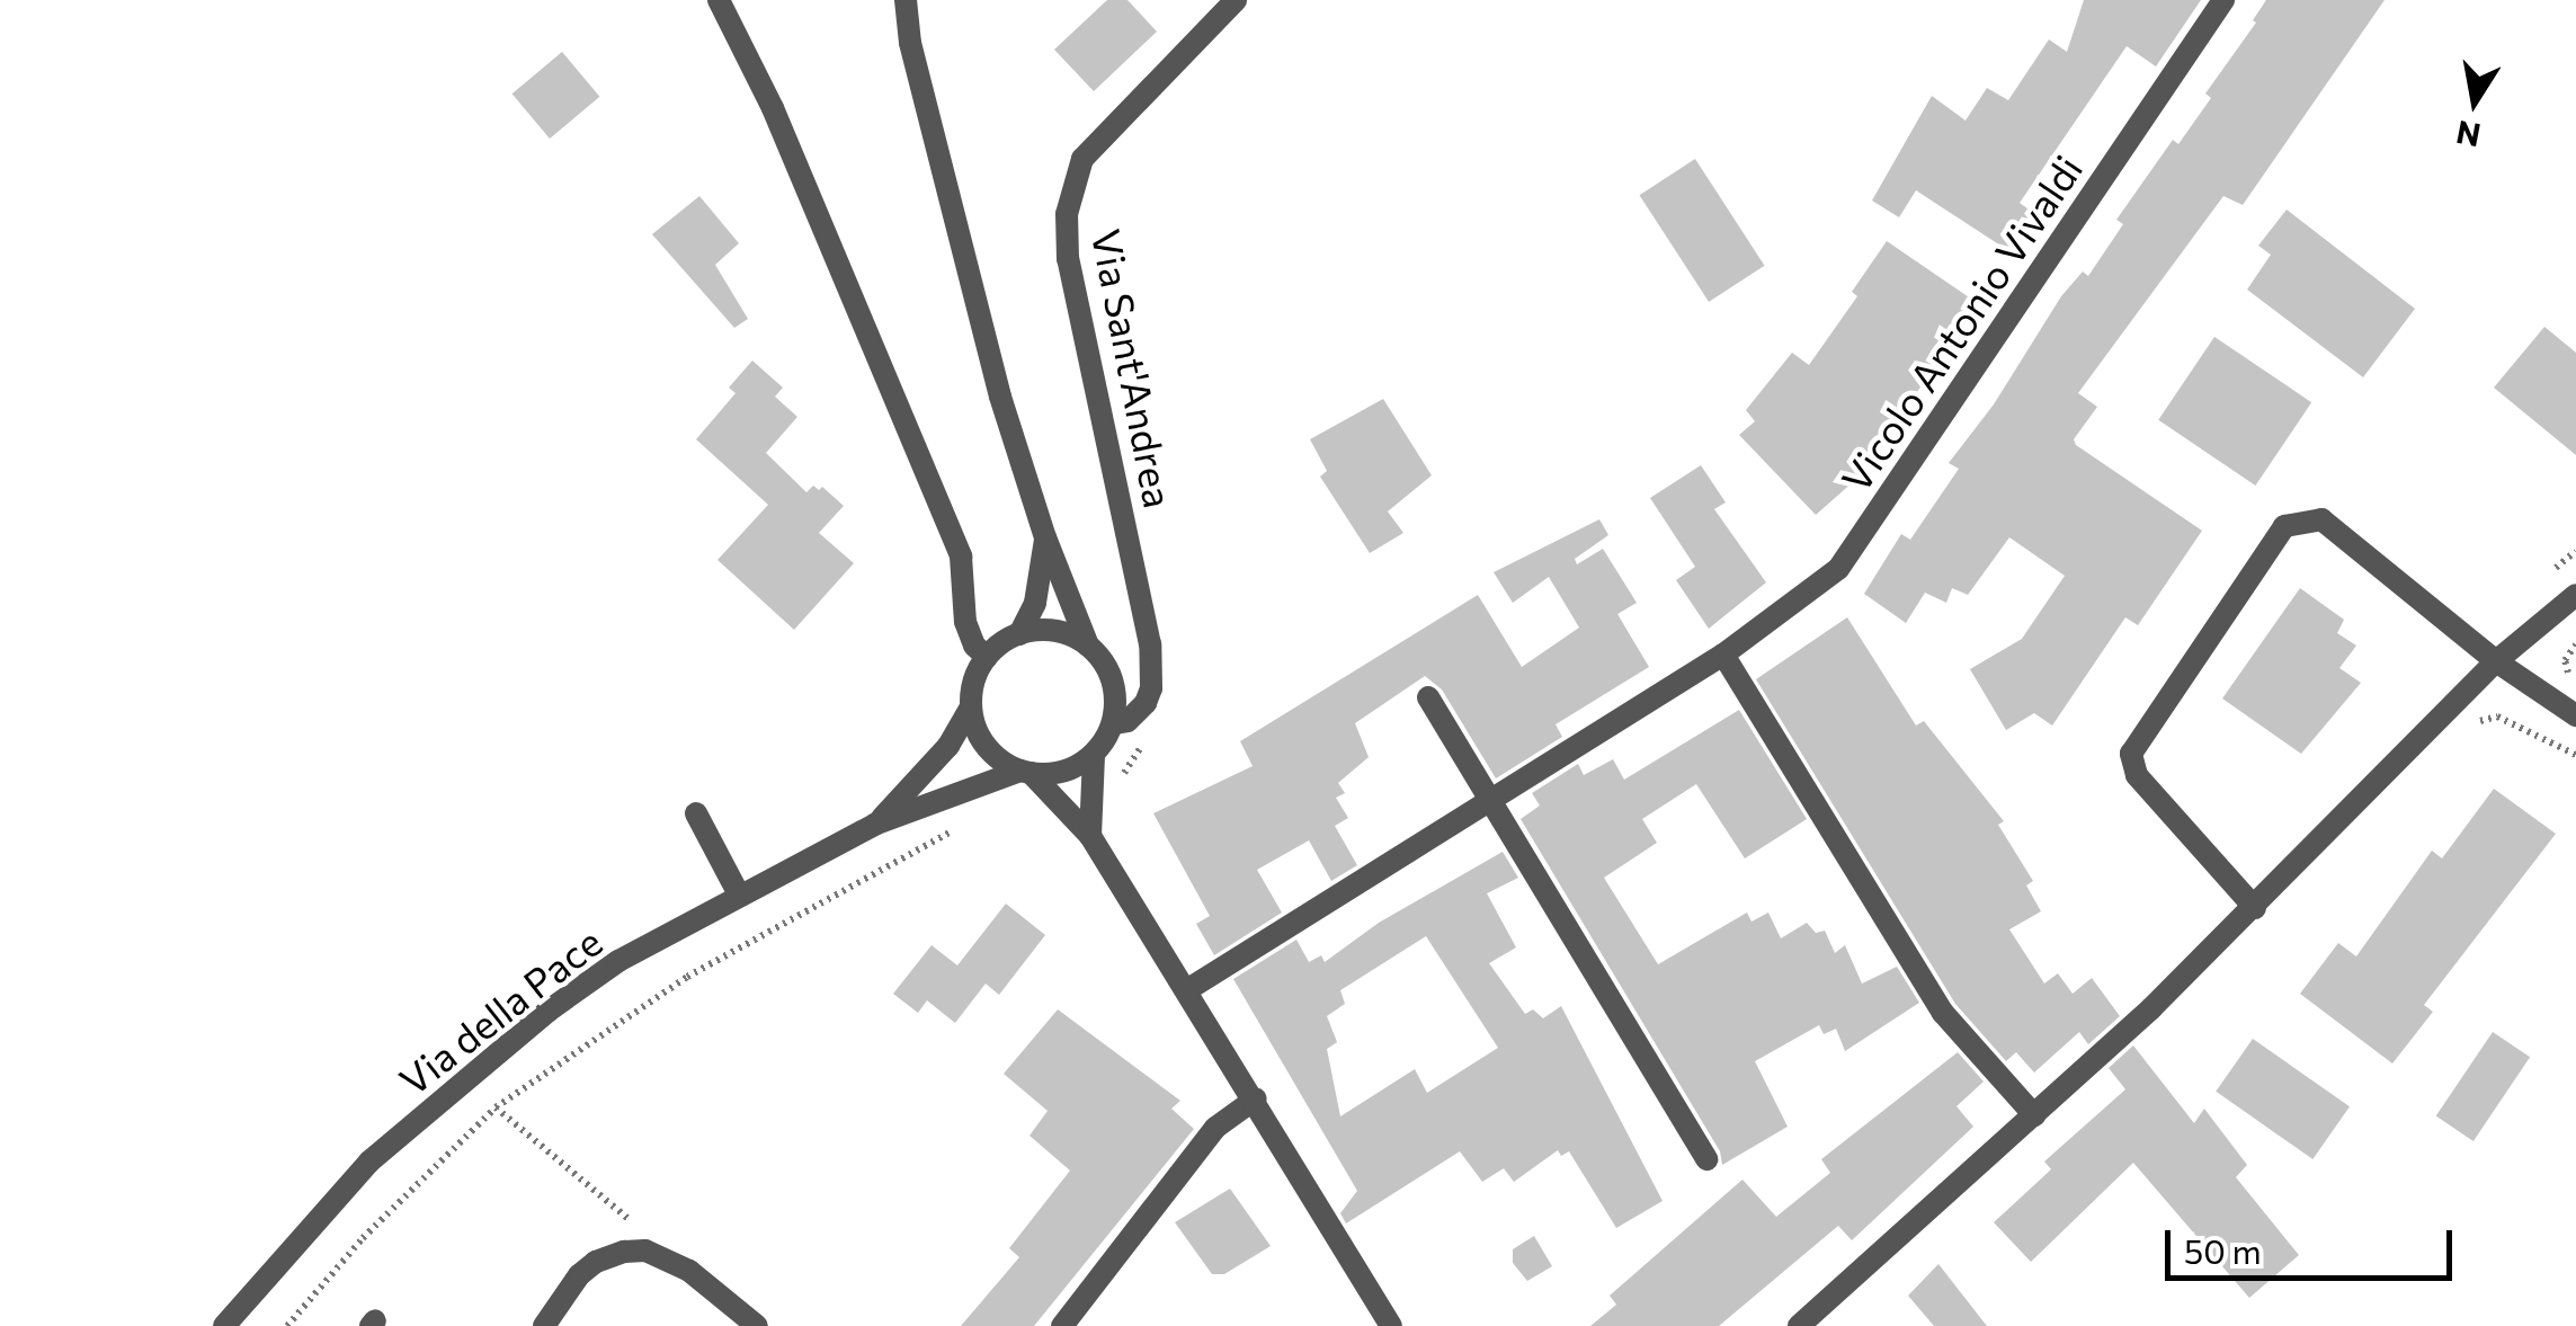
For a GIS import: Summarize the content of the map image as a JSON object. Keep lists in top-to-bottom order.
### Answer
{
  "streets": {
    "street": ["Vicolo Antonio Vivaldi", "Via Sant'Andrea", "Via della Pace"]
  },
  "scale_bar": "50 m",
  "north": "bottom"
}
